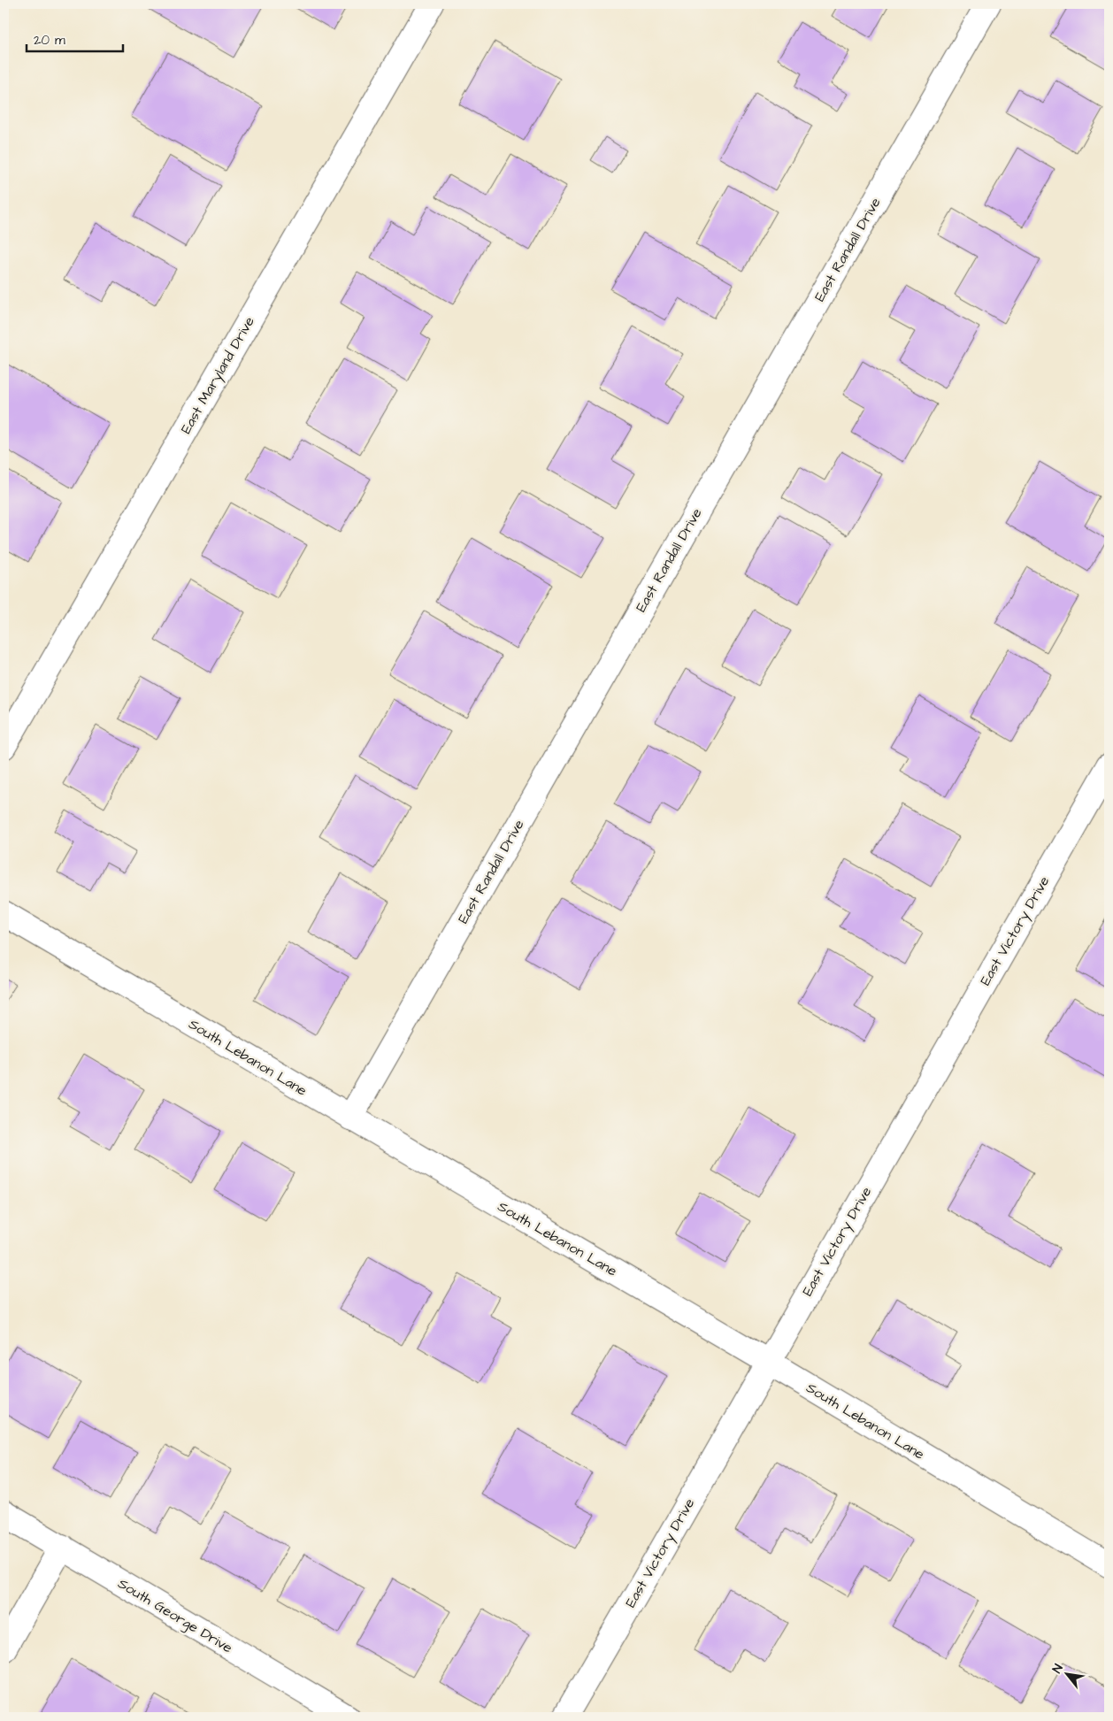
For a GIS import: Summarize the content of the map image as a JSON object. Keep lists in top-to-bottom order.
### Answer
{
  "streets": {
    "street": [
      "East Randall Drive",
      "East Maryland Drive",
      "East Victory Drive",
      "South Lebanon Lane",
      "South George Drive"
    ]
  },
  "crossings": [
    ["East Randall Drive", "South Lebanon Lane"],
    ["East Victory Drive", "South Lebanon Lane"]
  ],
  "scale_bar": "20 m",
  "north": "top left"
}
